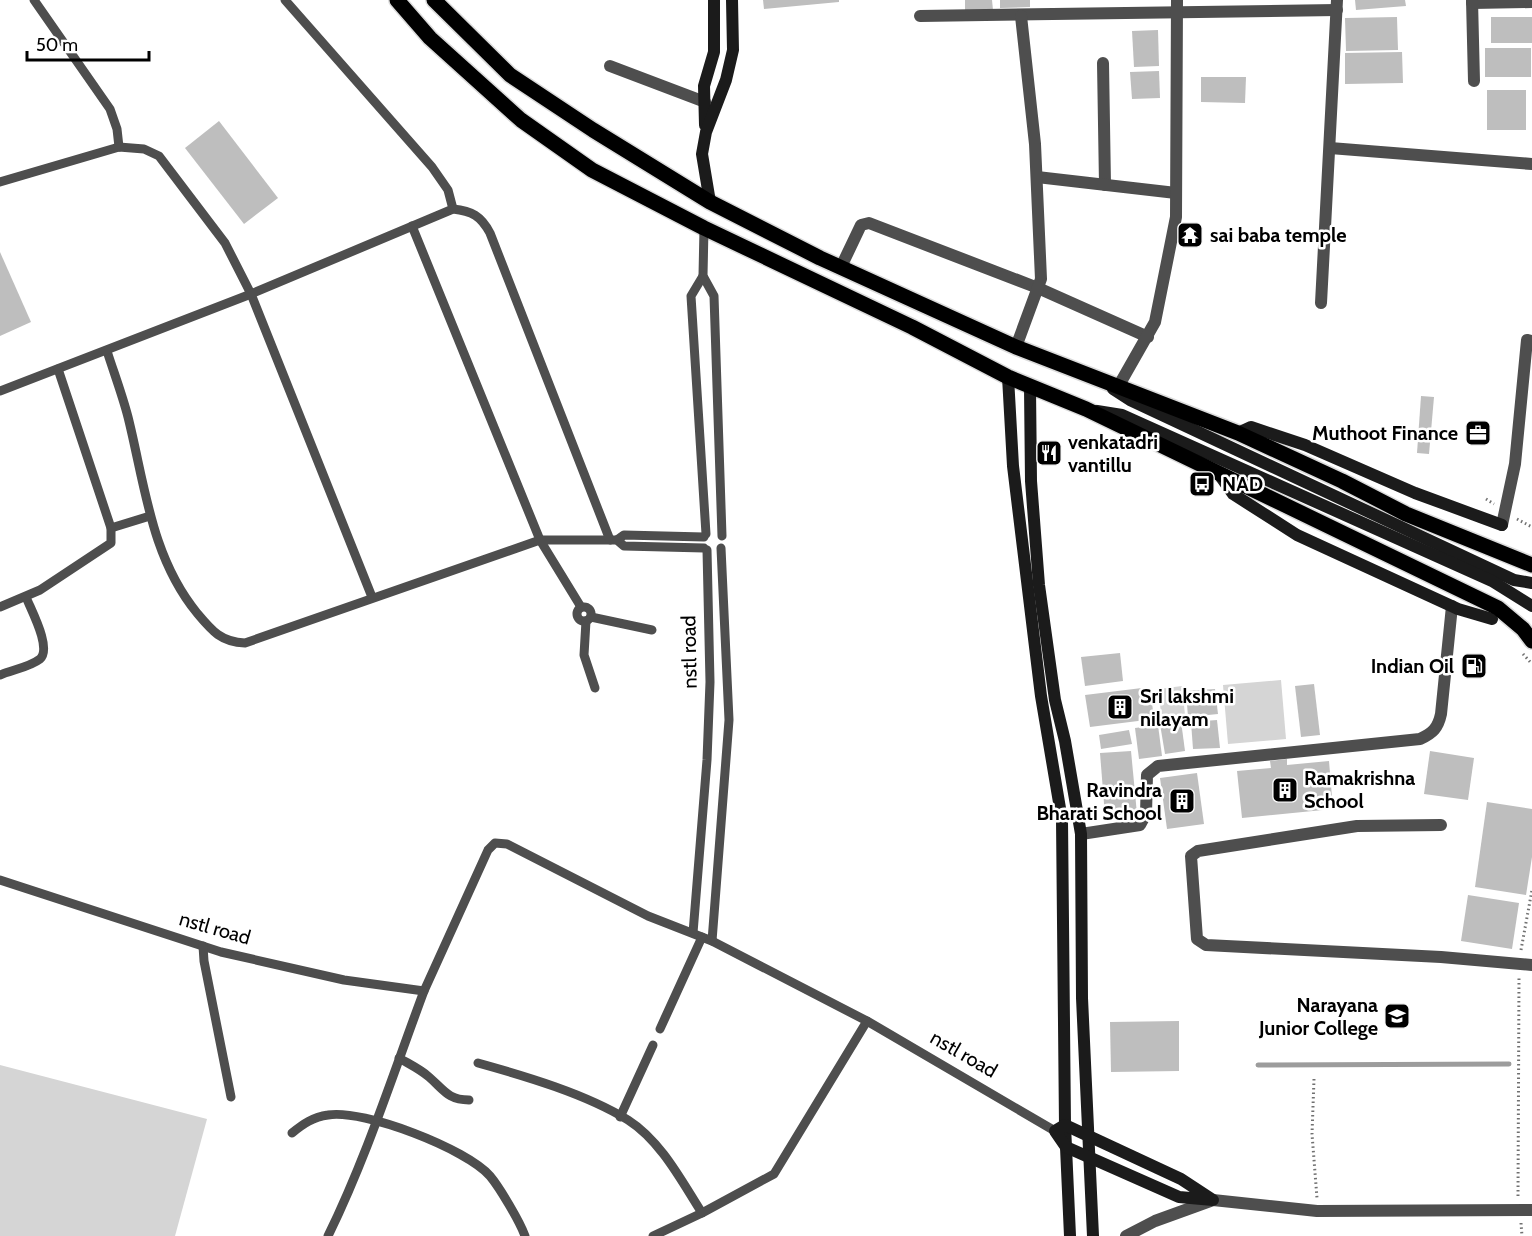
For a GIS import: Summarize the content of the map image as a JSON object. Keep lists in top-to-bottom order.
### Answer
{
  "streets": {
    "street": ["nstl road"]
  },
  "places": {
    "temple": ["sai baba temple"],
    "office": ["Muthoot Finance"],
    "restaurant": ["venkatadri vantillu"],
    "bus stop": ["NAD"],
    "fuel station": ["Indian Oil"],
    "building": ["Sri lakshmi nilayam", "Ramakrishna School", "Ravindra Bharati School"],
    "school or university": ["Narayana Junior College"]
  },
  "scale_bar": "50 m"
}
